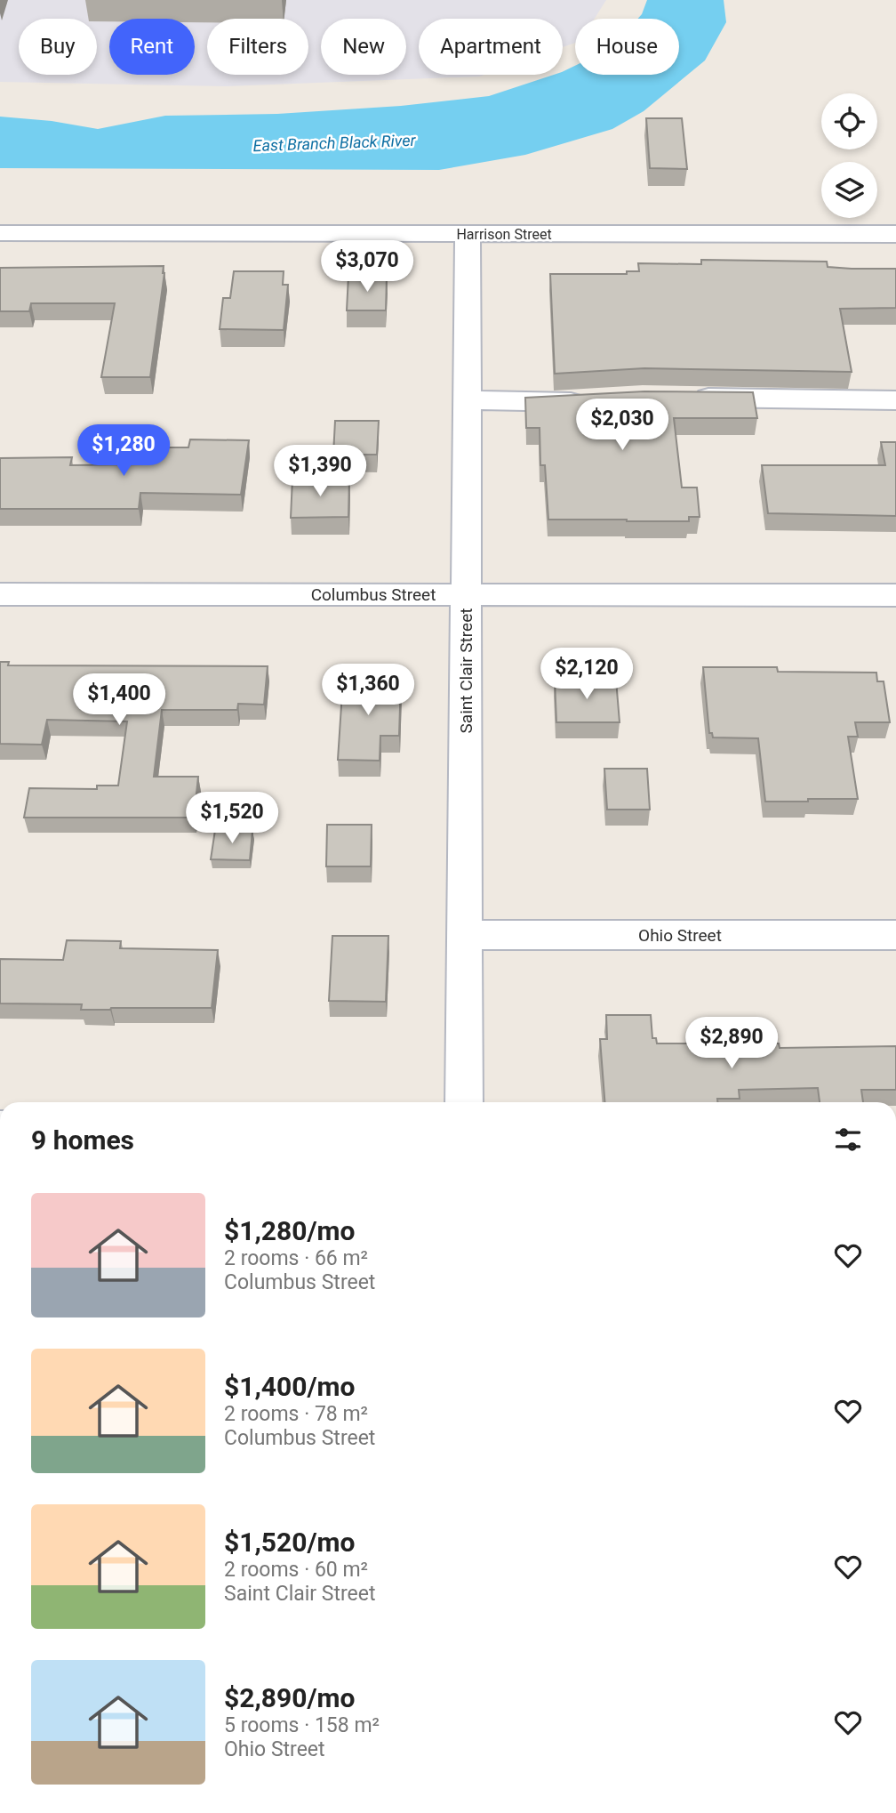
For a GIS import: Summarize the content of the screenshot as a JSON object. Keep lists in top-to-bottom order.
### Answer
{
  "streets": {
    "street": [
      "Harrison Street",
      "Columbus Street",
      "Saint Clair Street",
      "Ohio Street"
    ]
  },
  "crossings": [
    ["Harrison Street", "Saint Clair Street"],
    ["Columbus Street", "Saint Clair Street"],
    ["Saint Clair Street", "Ohio Street"]
  ],
  "water": ["East Branch Black River"],
  "page": {
    "chip": [
      "Buy",
      "Rent",
      "Filters",
      "New",
      "Apartment",
      "House"
    ],
    "price": [
      "$3,070",
      "$2,030",
      "$1,280",
      "$1,390",
      "$2,120",
      "$1,360",
      "$1,400",
      "$1,520",
      "$2,890"
    ],
    "heading": "9 homes",
    "list": [
      {
        "name": "$1,280/mo",
        "note": "2 rooms · 66 m² · Columbus Street"
      },
      {
        "name": "$1,400/mo",
        "note": "2 rooms · 78 m² · Columbus Street"
      },
      {
        "name": "$1,520/mo",
        "note": "2 rooms · 60 m² · Saint Clair Street"
      },
      {
        "name": "$2,890/mo",
        "note": "5 rooms · 158 m² · Ohio Street"
      }
    ]
  }
}
